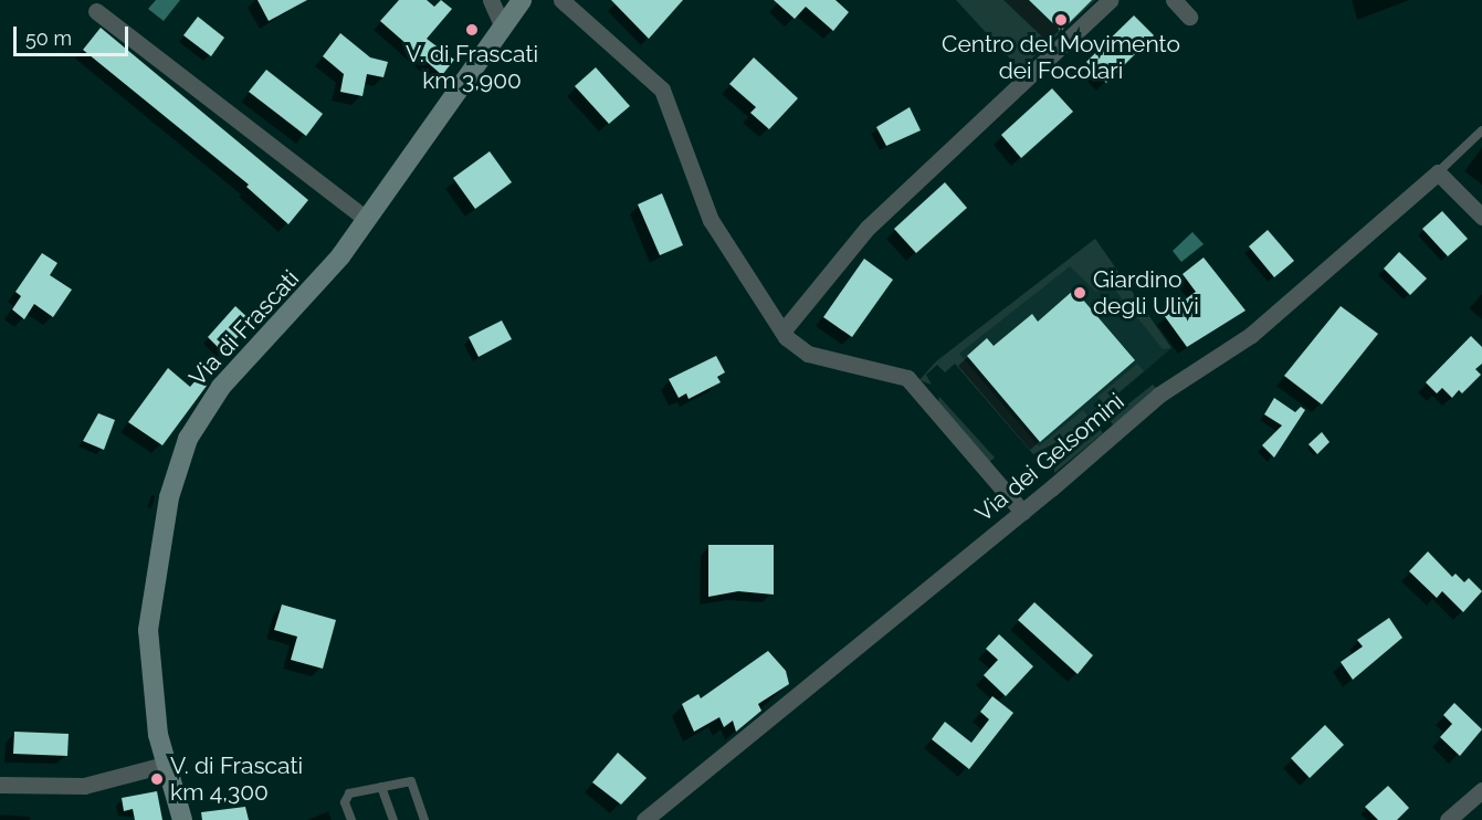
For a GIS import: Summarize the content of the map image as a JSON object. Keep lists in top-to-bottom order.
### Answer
{
  "streets": {
    "main road": ["Via di Frascati"],
    "street": ["Via dei Gelsomini"]
  },
  "places": [
    "Centro del Movimento dei Focolari",
    "V. di Frascati km 3,900",
    "Giardino degli Ulivi",
    "V. di Frascati km 4,300"
  ],
  "scale_bar": "50 m"
}
